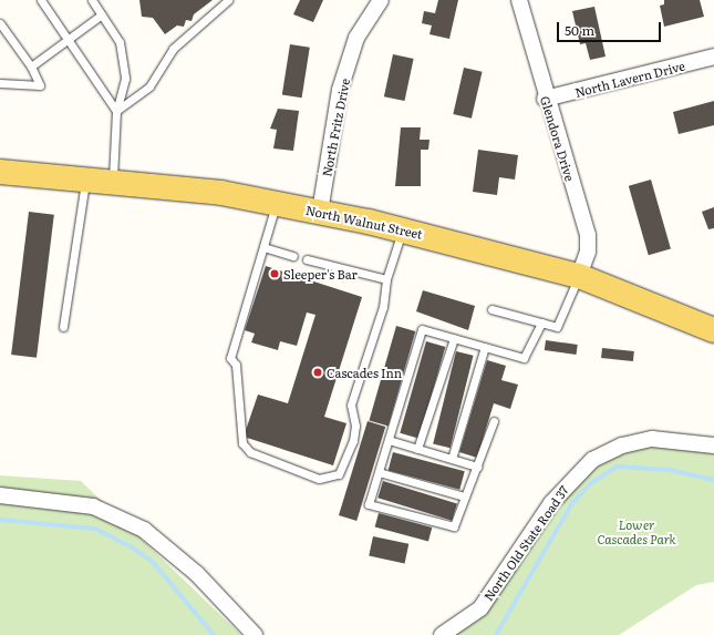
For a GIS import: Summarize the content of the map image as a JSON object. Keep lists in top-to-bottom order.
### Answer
{
  "streets": {
    "main road": ["North Walnut Street"],
    "street": [
      "North Lavern Drive",
      "North Fritz Drive",
      "Glendora Drive",
      "North Old State Road 37"
    ]
  },
  "crossings": [
    ["North Lavern Drive", "Glendora Drive"],
    ["North Fritz Drive", "North Walnut Street"],
    ["Glendora Drive", "North Walnut Street"]
  ],
  "parks": ["Lower Cascades Park"],
  "places": ["Sleeper's Bar", "Cascades Inn"],
  "scale_bar": "50 m"
}
